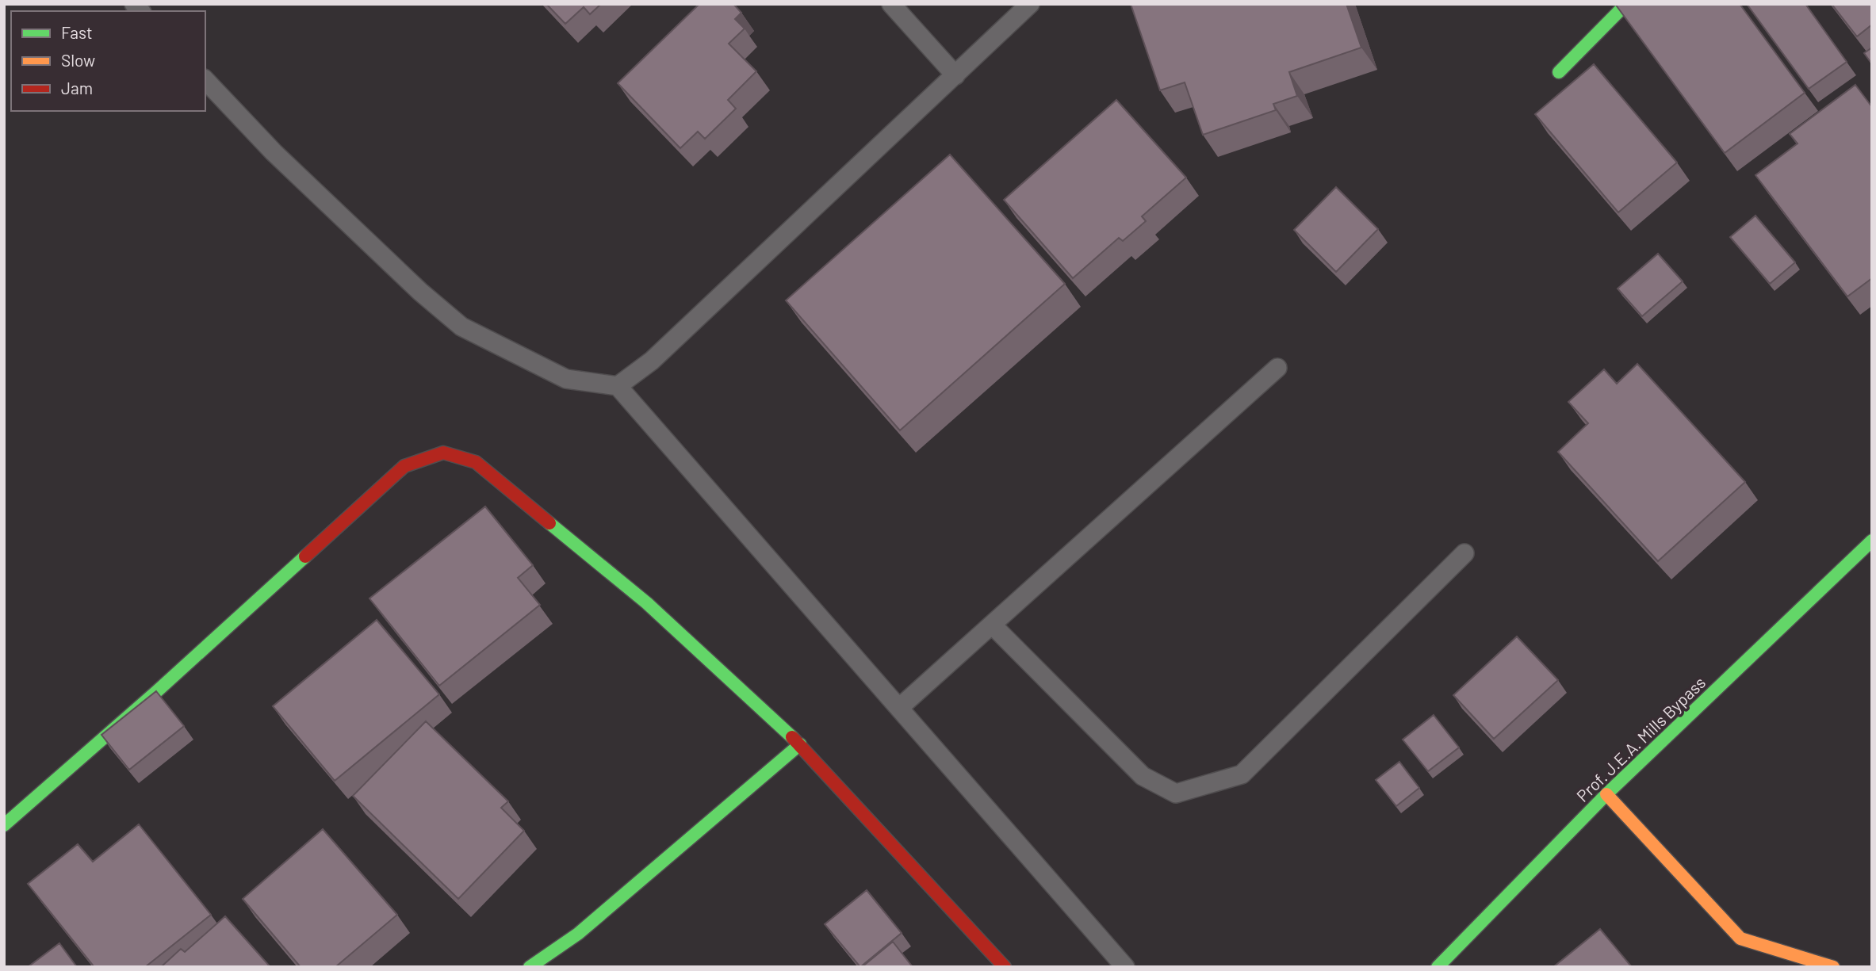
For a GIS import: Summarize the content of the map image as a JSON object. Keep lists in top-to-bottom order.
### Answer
{
  "streets": {
    "street": ["Prof. J.E.A. Mills Bypass"]
  },
  "legend": ["Fast", "Slow", "Jam"]
}
